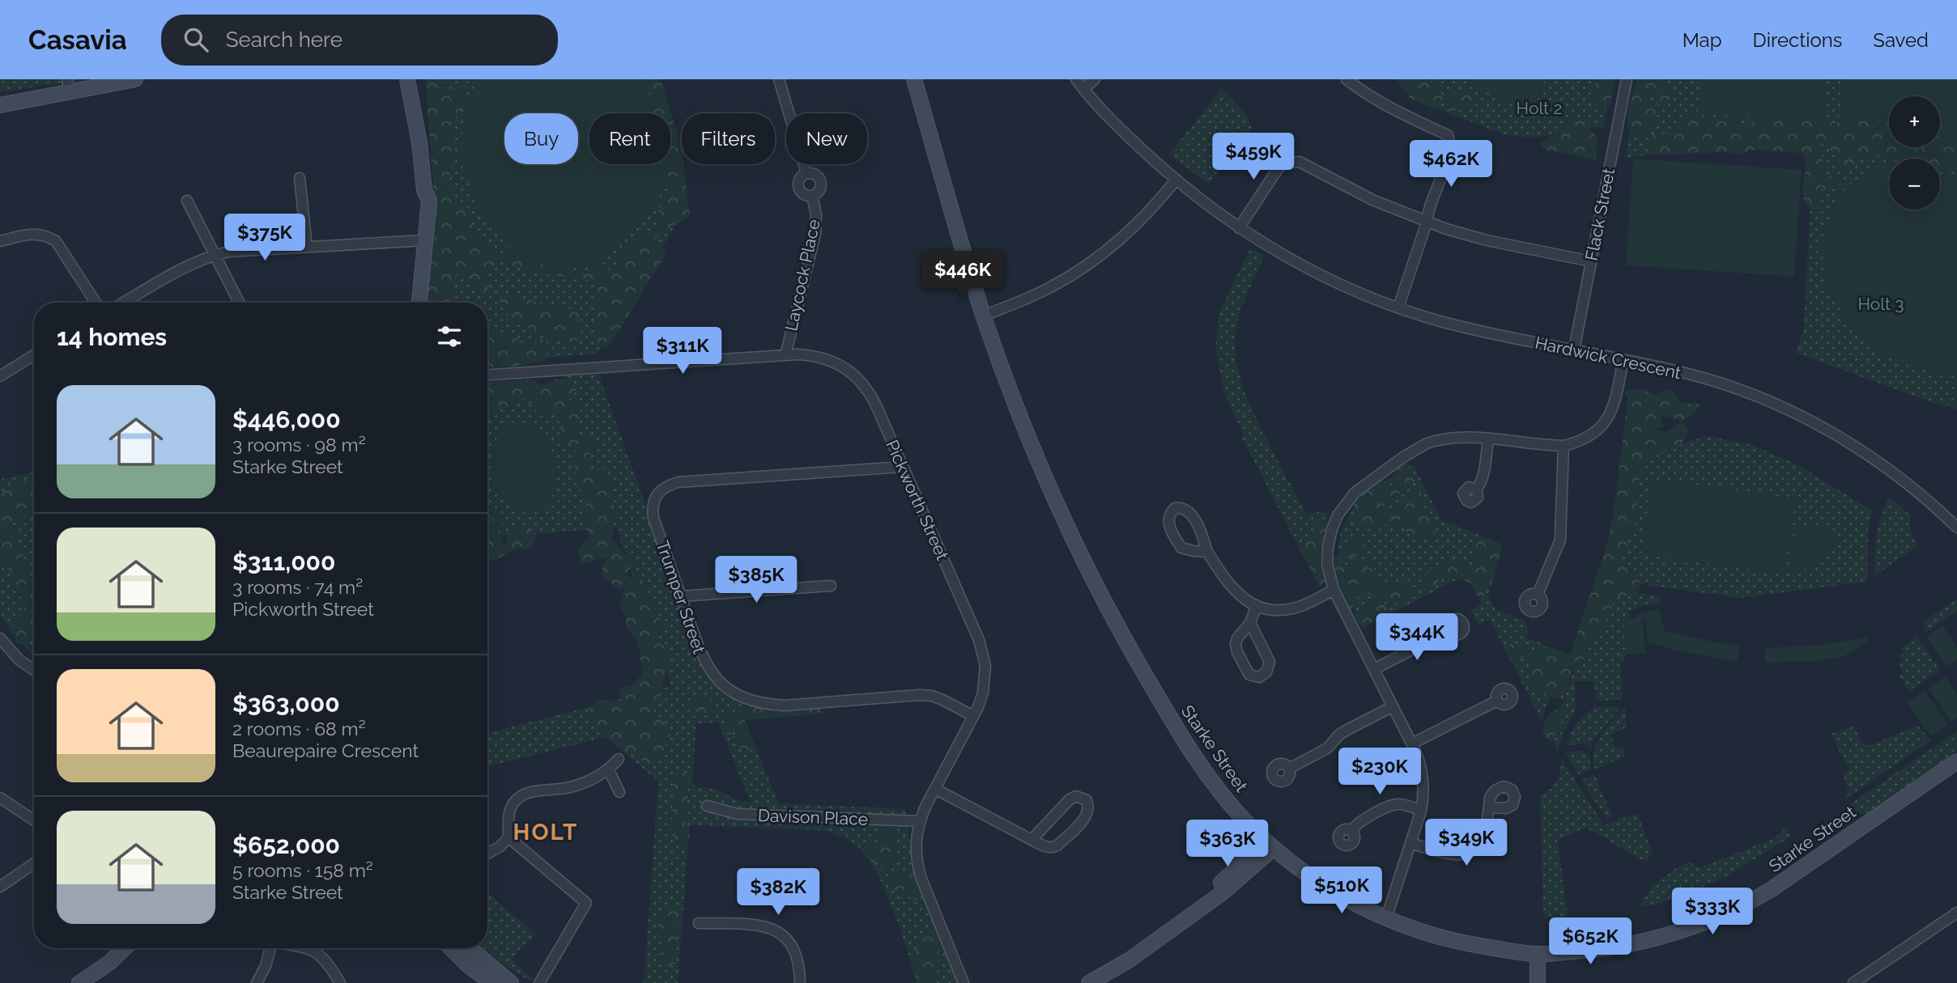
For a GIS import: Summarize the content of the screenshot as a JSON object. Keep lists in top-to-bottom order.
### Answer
{
  "streets": {
    "street": [
      "Flack Street",
      "Laycock Place",
      "Hardwick Crescent",
      "Pickworth Street",
      "Trumper Street",
      "Starke Street",
      "Davison Place"
    ]
  },
  "crossings": [
    ["Flack Street", "Hardwick Crescent"],
    ["Laycock Place", "Pickworth Street"],
    ["Pickworth Street", "Trumper Street"],
    ["Pickworth Street", "Davison Place"]
  ],
  "districts": ["HOLT"],
  "parks": ["Holt 2", "Holt 3"],
  "page": {
    "header": "Casavia",
    "search": "Search here",
    "nav": ["Map", "Directions", "Saved"],
    "map_buttons": ["+", "−"],
    "chip": [
      "Buy",
      "Rent",
      "Filters",
      "New"
    ],
    "price": [
      "$459K",
      "$462K",
      "$375K",
      "$446K",
      "$311K",
      "$385K",
      "$344K",
      "$230K",
      "$349K",
      "$363K",
      "$510K",
      "$382K",
      "$333K",
      "$652K"
    ],
    "heading": "14 homes",
    "list": [
      {
        "name": "$446,000",
        "note": "3 rooms · 98 m² · Starke Street"
      },
      {
        "name": "$311,000",
        "note": "3 rooms · 74 m² · Pickworth Street"
      },
      {
        "name": "$363,000",
        "note": "2 rooms · 68 m² · Beaurepaire Crescent"
      },
      {
        "name": "$652,000",
        "note": "5 rooms · 158 m² · Starke Street"
      }
    ]
  }
}
